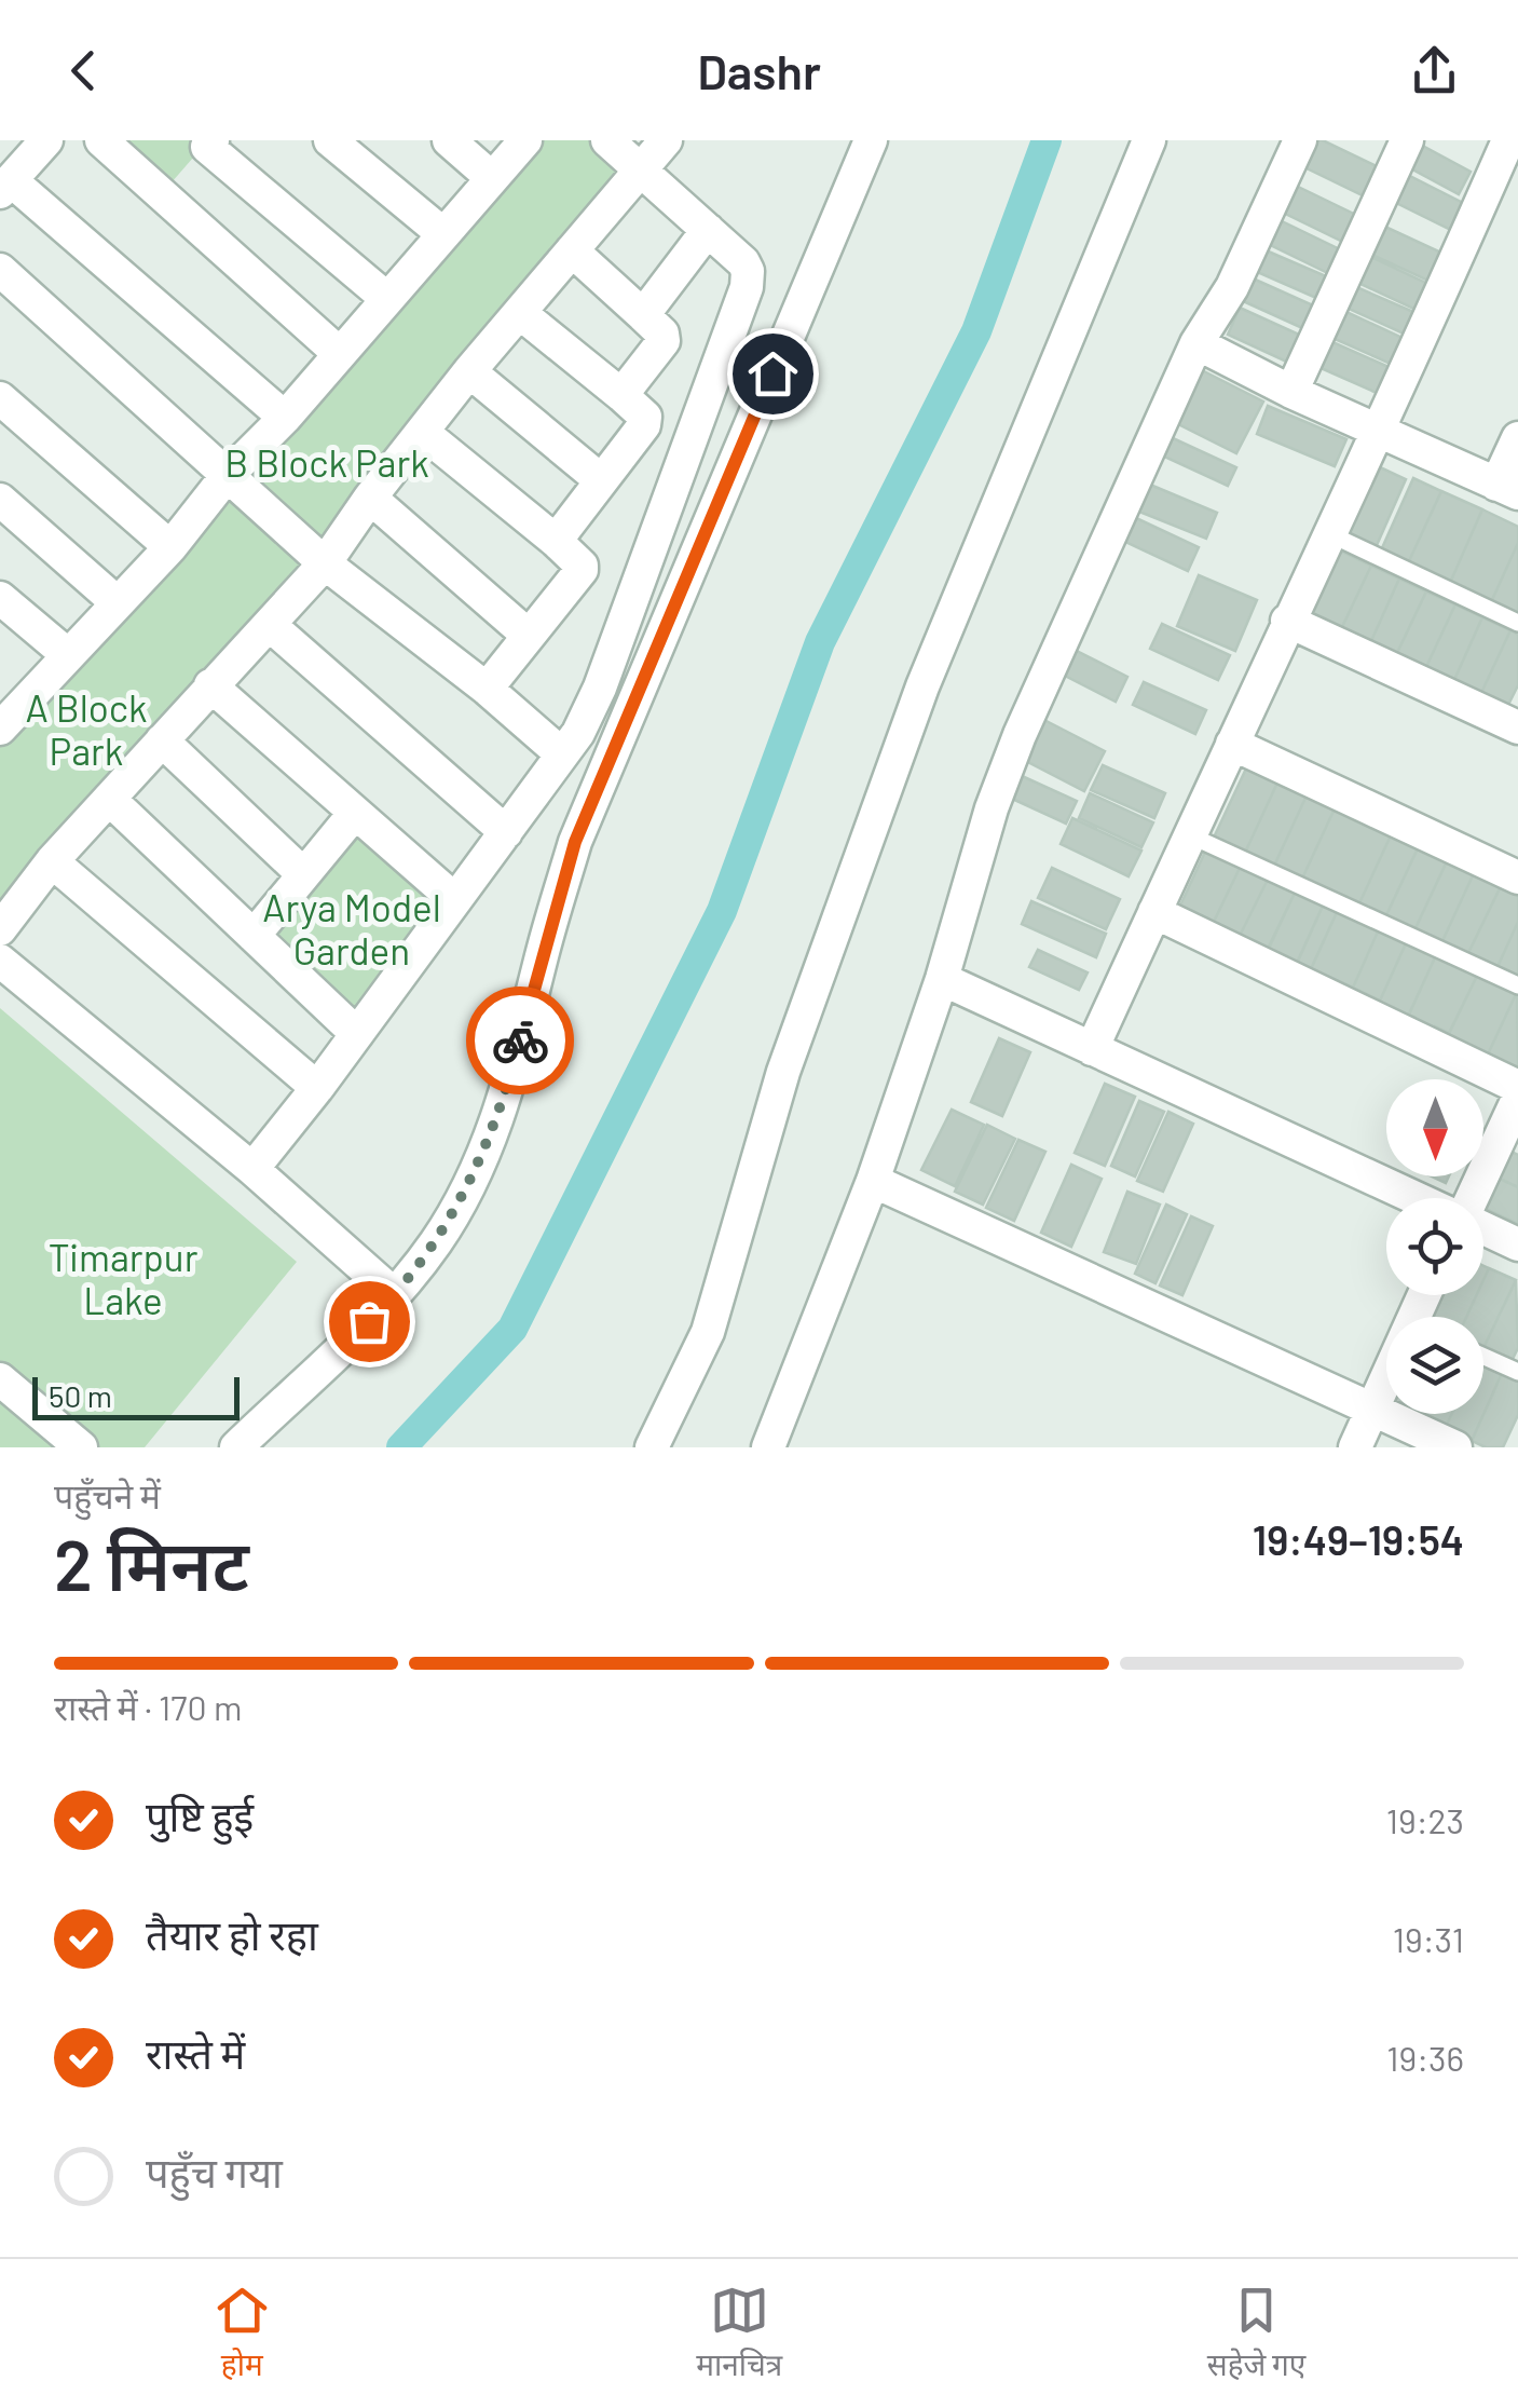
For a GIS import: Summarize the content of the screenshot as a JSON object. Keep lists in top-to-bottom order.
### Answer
{
  "parks": [
    "B Block Park",
    "A Block Park",
    "Arya Model Garden",
    "Timarpur Lake"
  ],
  "scale_bar": "50 m",
  "north": "bottom",
  "page": {
    "header": "Dashr",
    "scale": "50 m",
    "heading": ["2 मिनट", "पहुँचने में", "19:49–19:54"],
    "bar": "रास्ते में · 170 m",
    "list": [
      ["पुष्टि हुई", "19:23"],
      ["तैयार हो रहा", "19:31"],
      ["रास्ते में", "19:36"],
      "पहुँच गया"
    ],
    "tabs": ["होम", "मानचित्र", "सहेजे गए"]
  }
}
